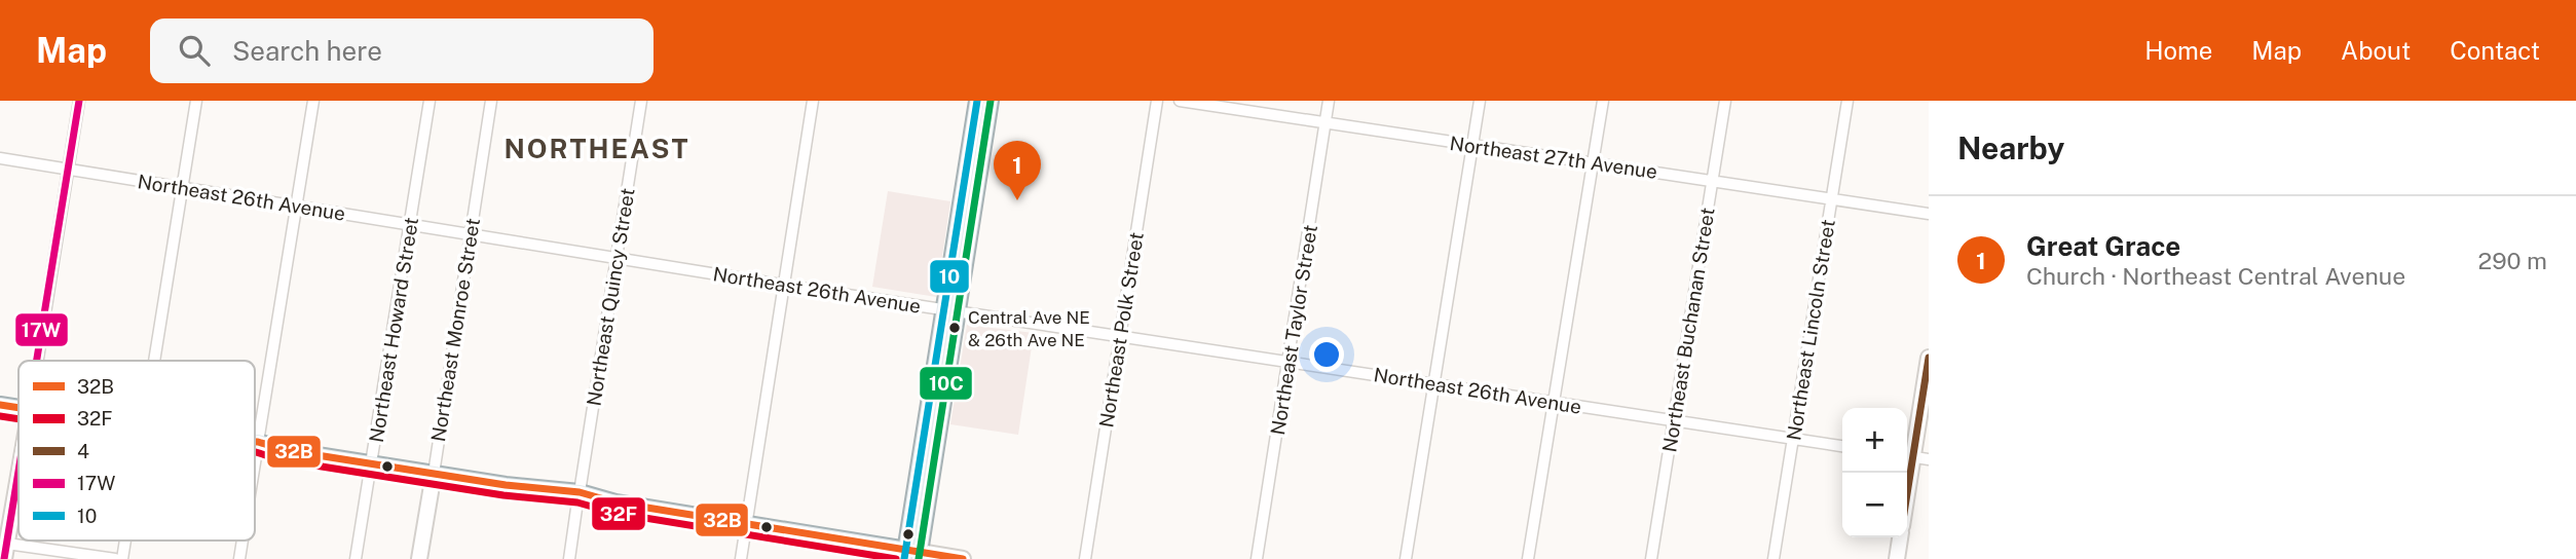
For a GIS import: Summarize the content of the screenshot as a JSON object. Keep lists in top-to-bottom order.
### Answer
{
  "streets": {
    "street": [
      "Northeast 27th Avenue",
      "Northeast 26th Avenue",
      "Northeast Quincy Street",
      "Northeast Howard Street",
      "Northeast Monroe Street",
      "Northeast Polk Street",
      "Northeast Taylor Street",
      "Northeast Buchanan Street",
      "Northeast Lincoln Street"
    ]
  },
  "crossings": [
    ["Northeast 27th Avenue", "Northeast Taylor Street"],
    ["Northeast 27th Avenue", "Northeast Buchanan Street"],
    ["Northeast 27th Avenue", "Northeast Lincoln Street"],
    ["Northeast 26th Avenue", "Northeast Quincy Street"],
    ["Northeast 26th Avenue", "Northeast Howard Street"],
    ["Northeast 26th Avenue", "Northeast Monroe Street"],
    ["Northeast 26th Avenue", "Northeast Polk Street"],
    ["Northeast 26th Avenue", "Northeast Taylor Street"],
    ["Northeast 26th Avenue", "Northeast Buchanan Street"],
    ["Northeast 26th Avenue", "Northeast Lincoln Street"]
  ],
  "districts": ["NORTHEAST"],
  "places": ["Central Ave NE & 26th Ave NE"],
  "lines": [
    "transit line 17W",
    "transit line 10",
    "transit line 10C",
    "transit line 4",
    "transit line 32B",
    "transit line 32F"
  ],
  "legend": [
    "32B",
    "32F",
    "4",
    "17W",
    "10"
  ],
  "page": {
    "header": "Map",
    "search": "Search here",
    "nav": [
      "Home",
      "Map",
      "About",
      "Contact"
    ],
    "heading": "Nearby",
    "pins": "1",
    "list": [
      {
        "mark": "1",
        "name": "Great Grace",
        "note": "Church · Northeast Central Avenue",
        "value": "290 m"
      }
    ],
    "map_buttons": ["+", "−"]
  }
}
